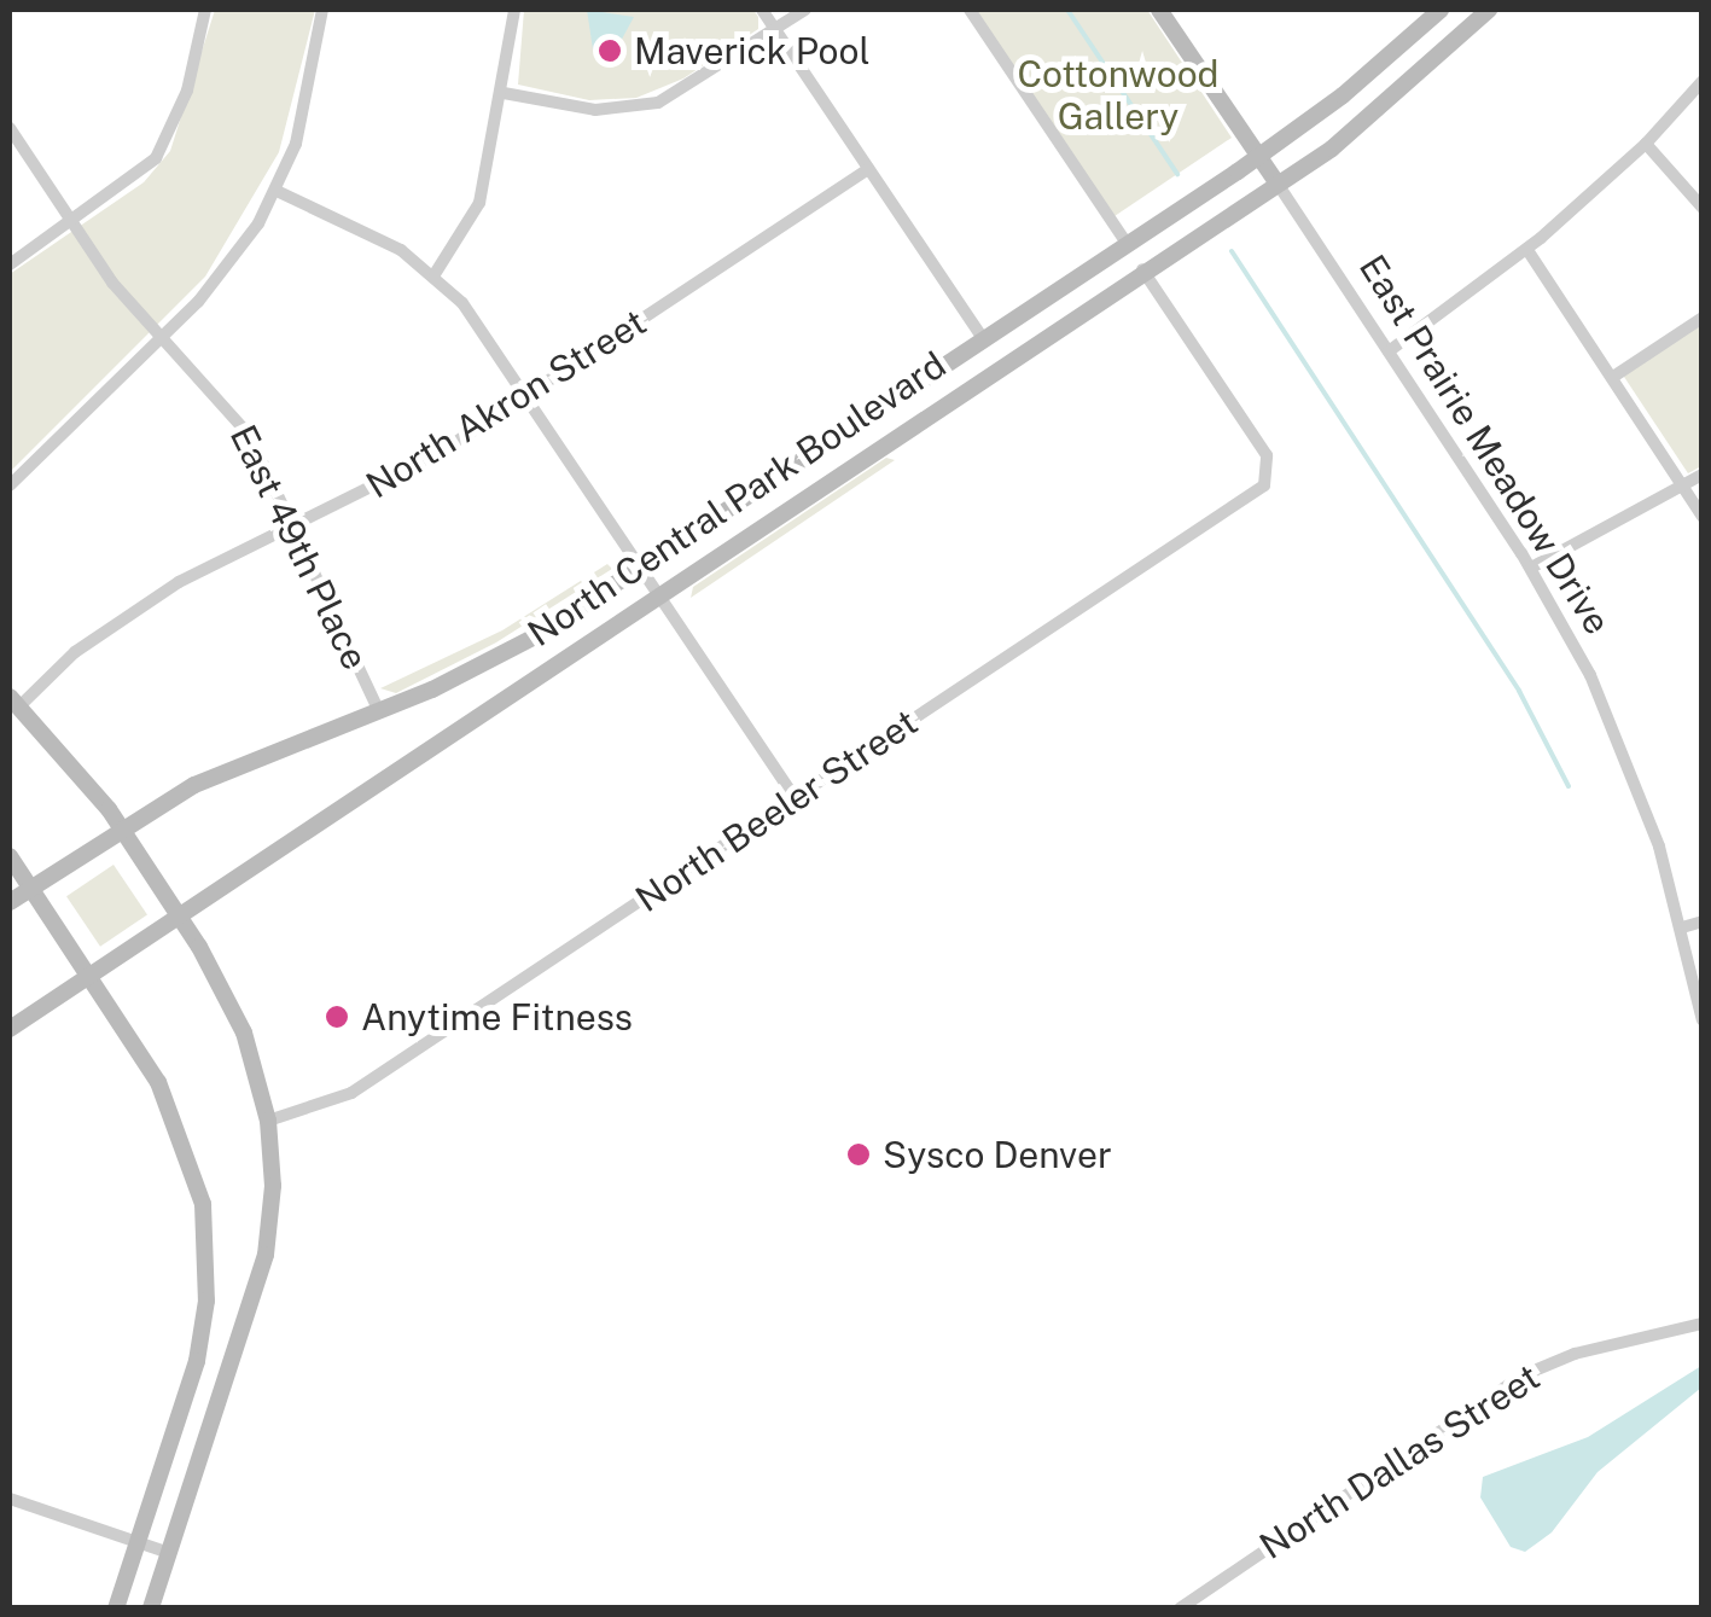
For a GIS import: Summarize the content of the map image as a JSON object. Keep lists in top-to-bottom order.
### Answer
{
  "streets": {
    "main road": ["East Prairie Meadow Drive", "North Central Park Boulevard"],
    "street": [
      "North Akron Street",
      "East 49th Place",
      "North Beeler Street",
      "North Dallas Street"
    ]
  },
  "crossings": [
    ["North Akron Street", "East 49th Place"],
    ["East Prairie Meadow Drive", "North Central Park Boulevard"],
    ["North Central Park Boulevard", "East 49th Place"],
    ["North Central Park Boulevard", "North Beeler Street"]
  ],
  "parks": ["Cottonwood Gallery"],
  "places": ["Maverick Pool", "Anytime Fitness", "Sysco Denver"]
}
